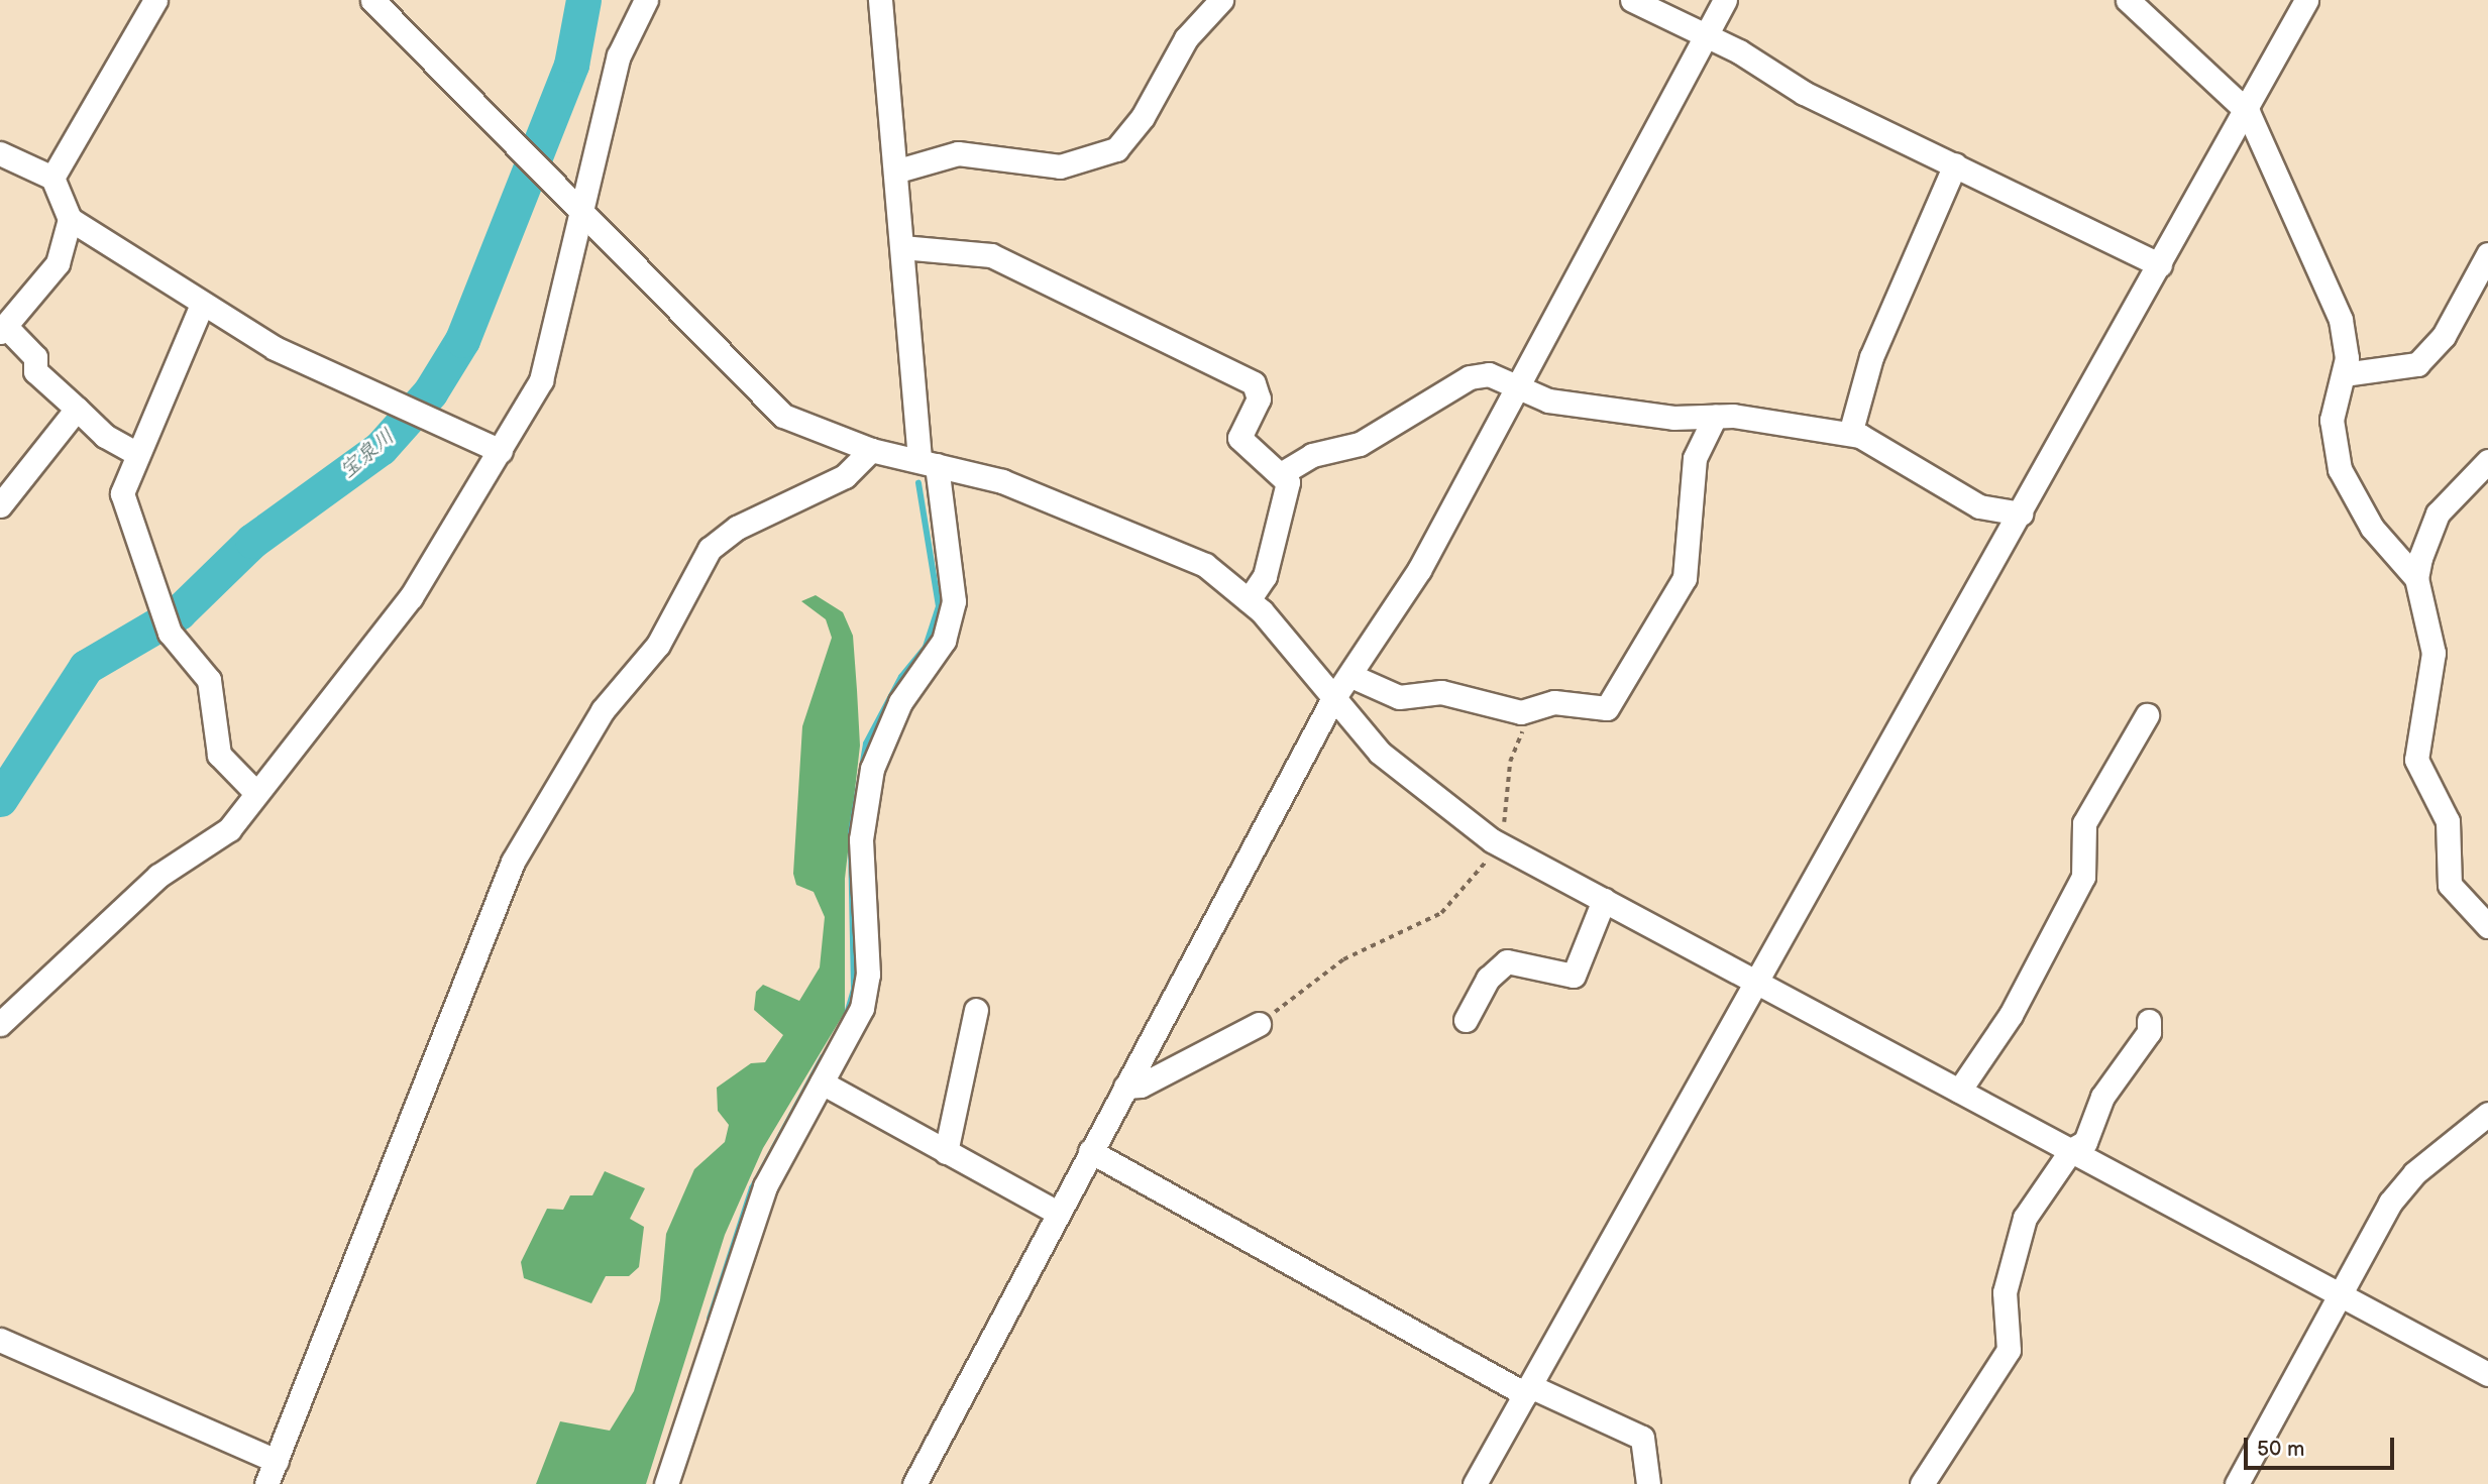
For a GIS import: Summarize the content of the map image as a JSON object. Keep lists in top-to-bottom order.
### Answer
{
  "water": ["宝泉川"],
  "scale_bar": "50 m"
}
